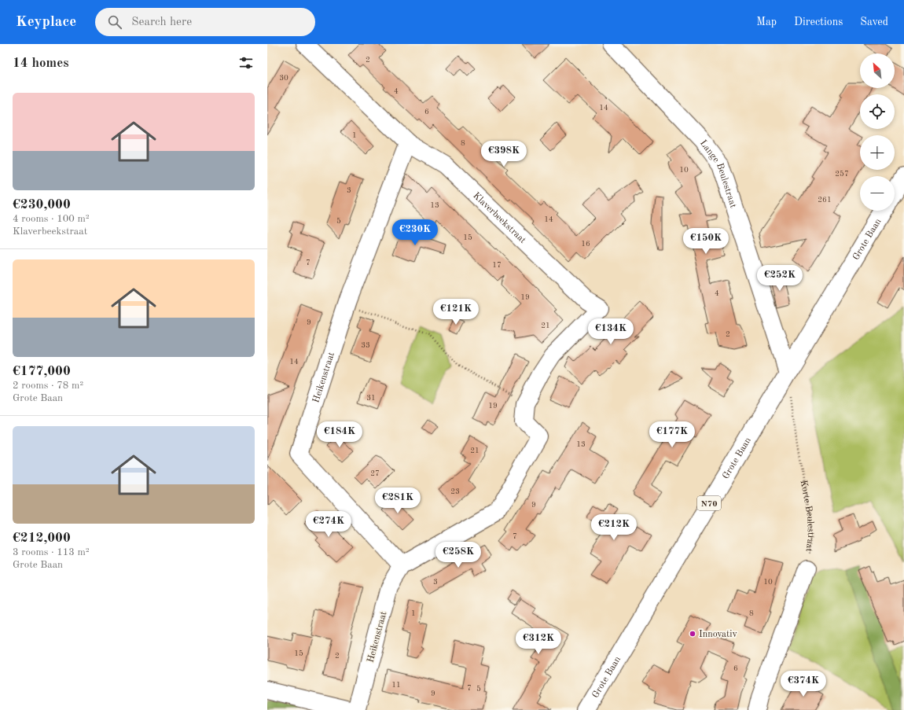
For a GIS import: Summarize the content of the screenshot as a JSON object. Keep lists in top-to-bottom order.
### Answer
{
  "streets": {
    "street": [
      "Lange Beulestraat",
      "Klaverbeekstraat",
      "Grote Baan",
      "Heikenstraat",
      "N70"
    ],
    "path": ["Korte Beulestraat"]
  },
  "crossings": [
    ["Lange Beulestraat", "Grote Baan"],
    ["Klaverbeekstraat", "Heikenstraat"]
  ],
  "places": ["Innovativ"],
  "house_numbers": [
    "2",
    "30",
    "4",
    "14",
    "6",
    "1",
    "8",
    "10",
    "257",
    "3",
    "261",
    "13",
    "14",
    "5",
    "15",
    "16",
    "7",
    "17",
    "4",
    "19",
    "9",
    "21",
    "2",
    "33",
    "14",
    "31",
    "19",
    "13",
    "21",
    "27",
    "23",
    "9",
    "7",
    "3",
    "10",
    "1",
    "8",
    "15",
    "2",
    "6",
    "11",
    "7",
    "5",
    "9"
  ],
  "north": "top left",
  "page": {
    "header": "Keyplace",
    "search": "Search here",
    "nav": ["Map", "Directions", "Saved"],
    "heading": "14 homes",
    "map_buttons": ["+", "−"],
    "list": [
      {
        "name": "€230,000",
        "note": "4 rooms · 100 m² · Klaverbeekstraat"
      },
      {
        "name": "€177,000",
        "note": "2 rooms · 78 m² · Grote Baan"
      },
      {
        "name": "€212,000",
        "note": "3 rooms · 113 m² · Grote Baan"
      }
    ],
    "price": [
      "€398K",
      "€230K",
      "€150K",
      "€252K",
      "€121K",
      "€134K",
      "€184K",
      "€177K",
      "€281K",
      "€274K",
      "€212K",
      "€258K",
      "€312K",
      "€374K"
    ]
  }
}
